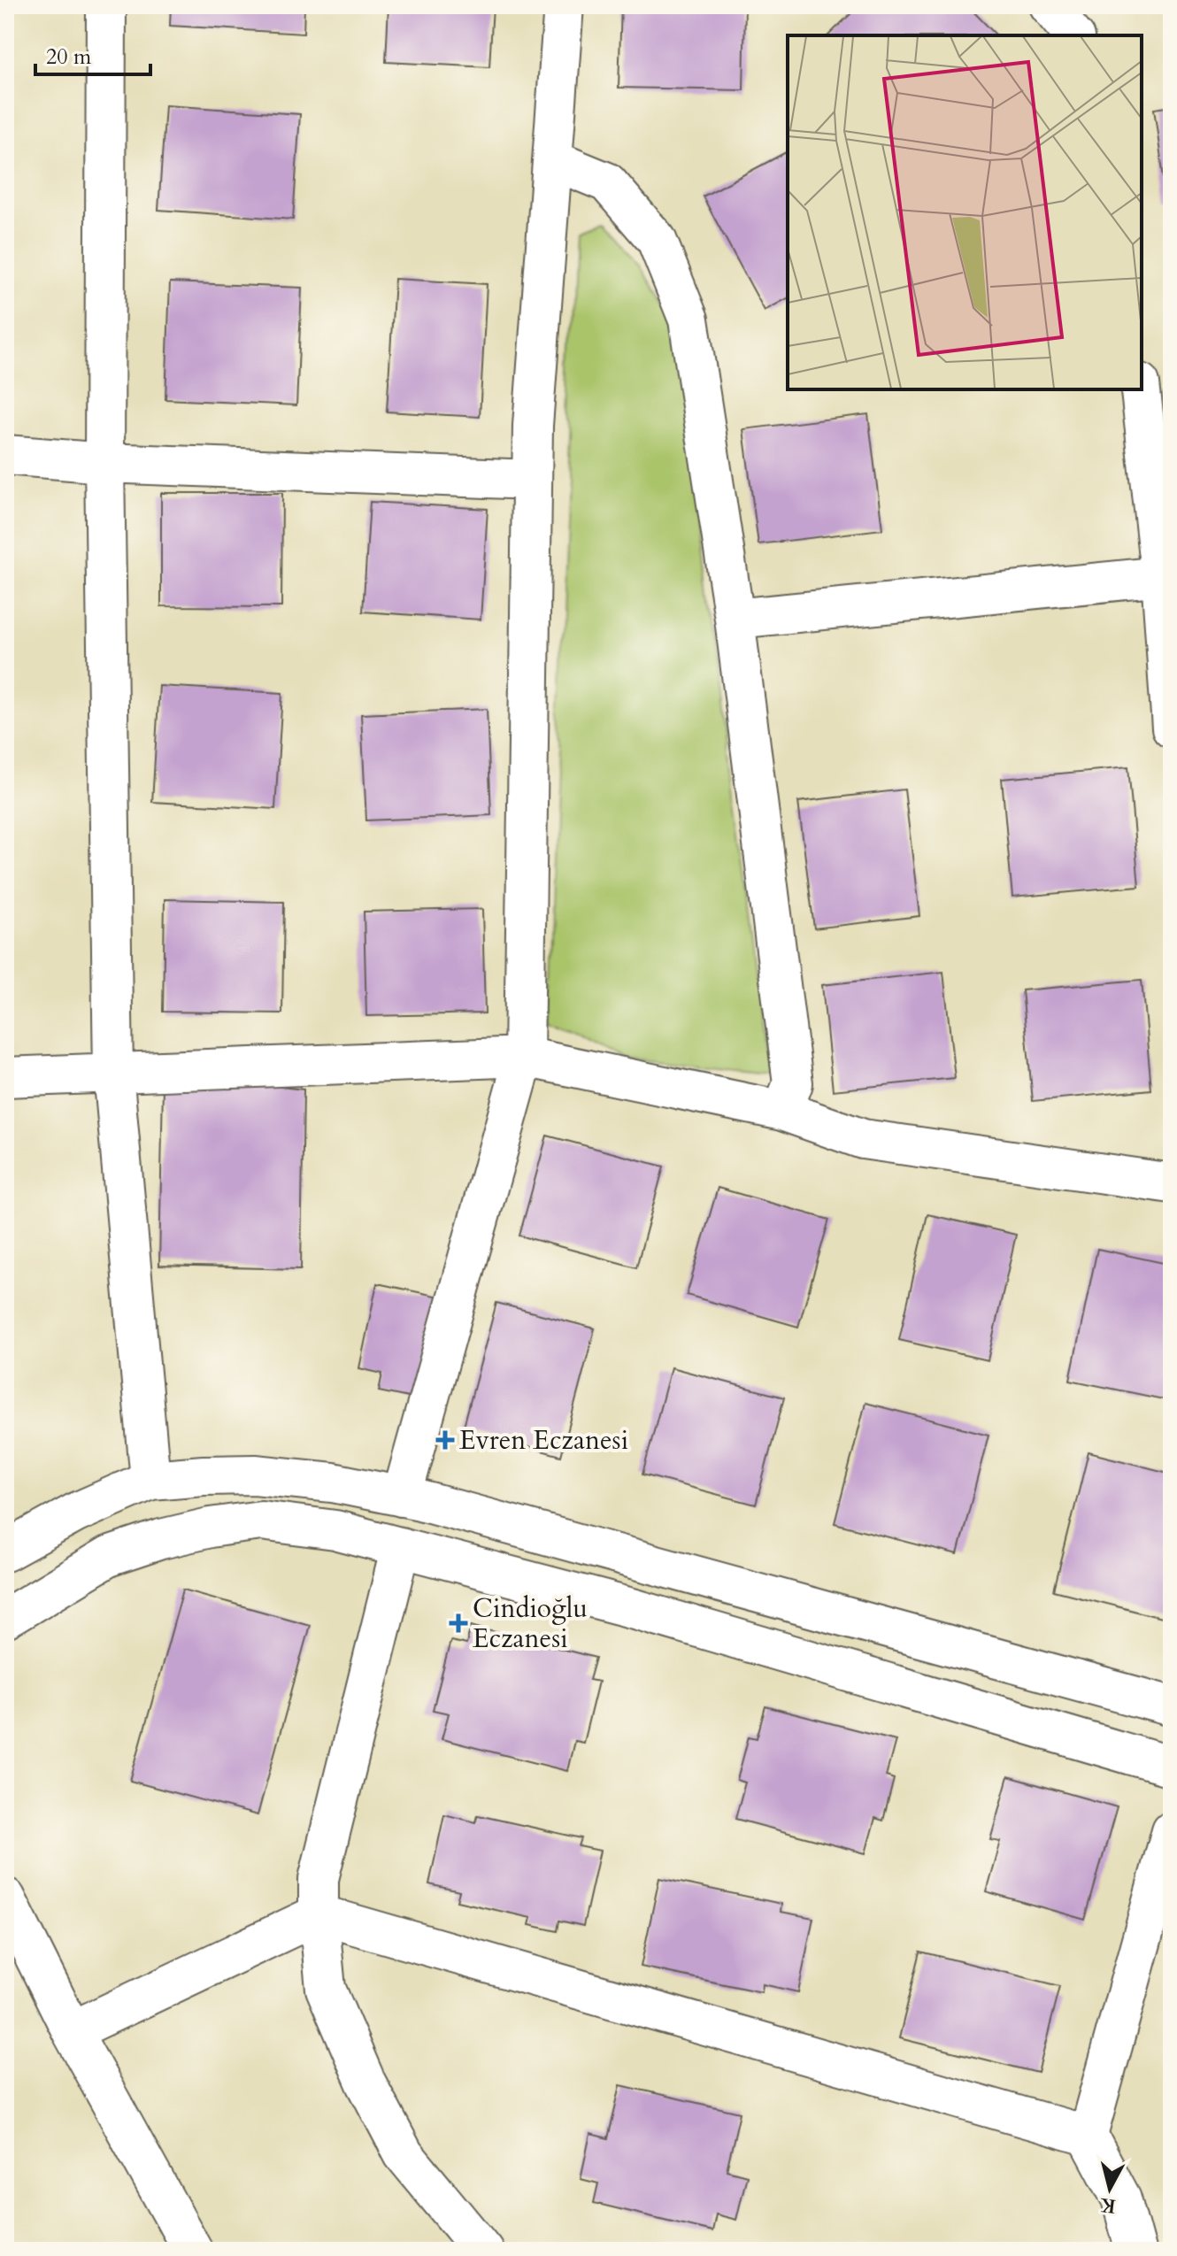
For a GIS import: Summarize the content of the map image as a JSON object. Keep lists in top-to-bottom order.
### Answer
{
  "places": {
    "health": ["Evren Eczanesi", "Cindioğlu Eczanesi"]
  },
  "scale_bar": "20 m",
  "north": "bottom"
}
